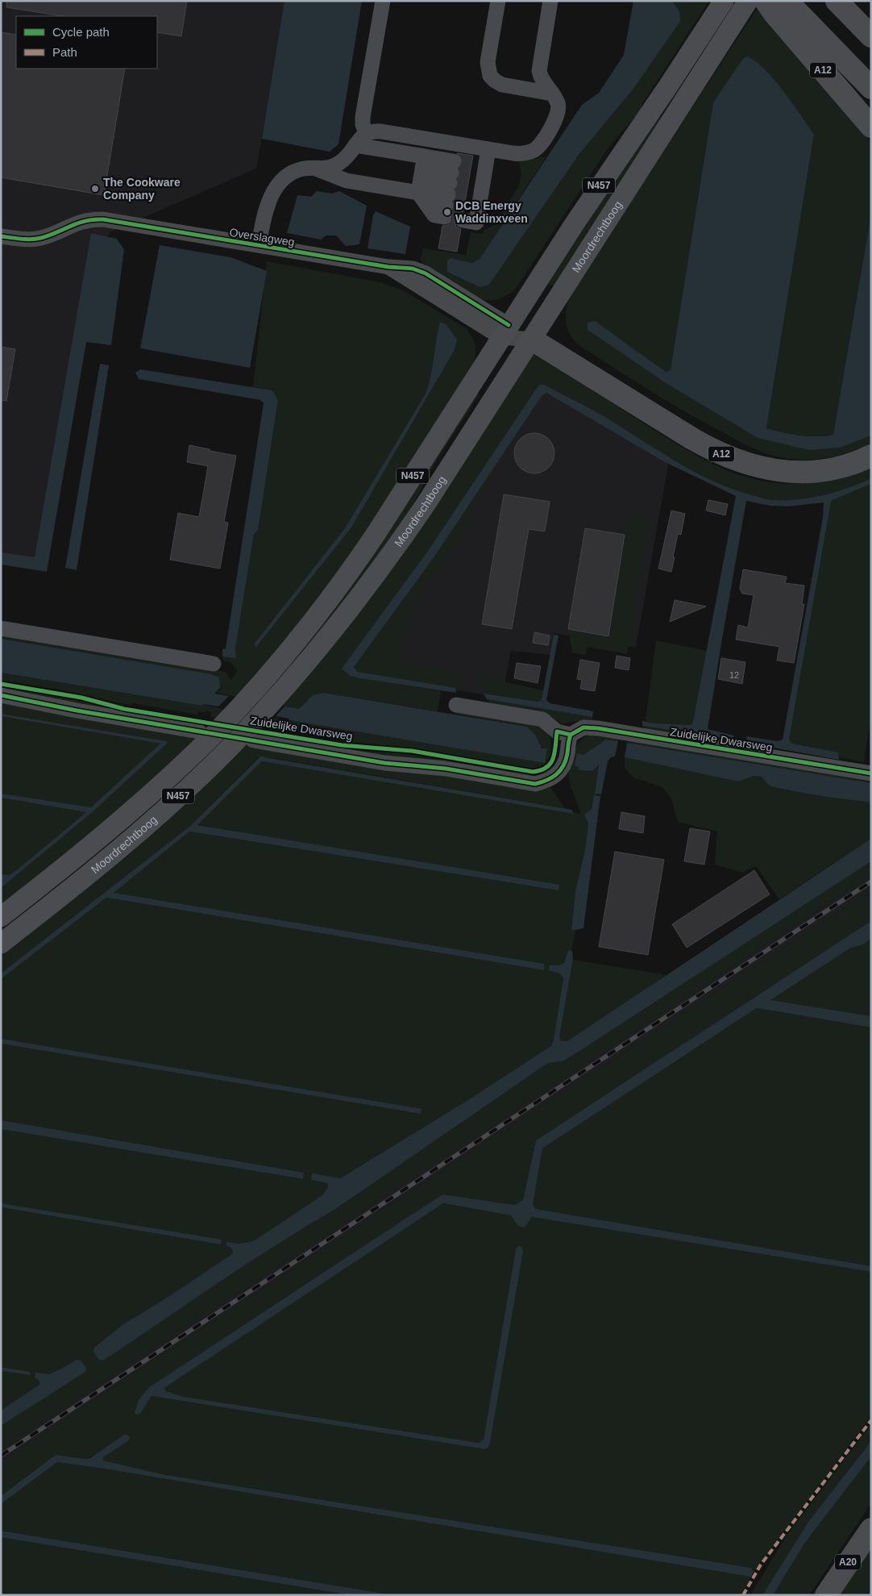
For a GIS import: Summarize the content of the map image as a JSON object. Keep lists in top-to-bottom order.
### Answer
{
  "streets": {
    "highway": ["A12", "A20"],
    "main road": ["N457", "Moordrechtboog", "Overslagweg"],
    "street": ["Zuidelijke Dwarsweg"]
  },
  "crossings": [
    ["A12", "Moordrechtboog"],
    ["A12", "Overslagweg"],
    ["Moordrechtboog", "Overslagweg"]
  ],
  "places": ["The Cookware Company", "DCB Energy Waddinxveen"],
  "house_numbers": ["12"],
  "legend": ["Cycle path", "Path"]
}
